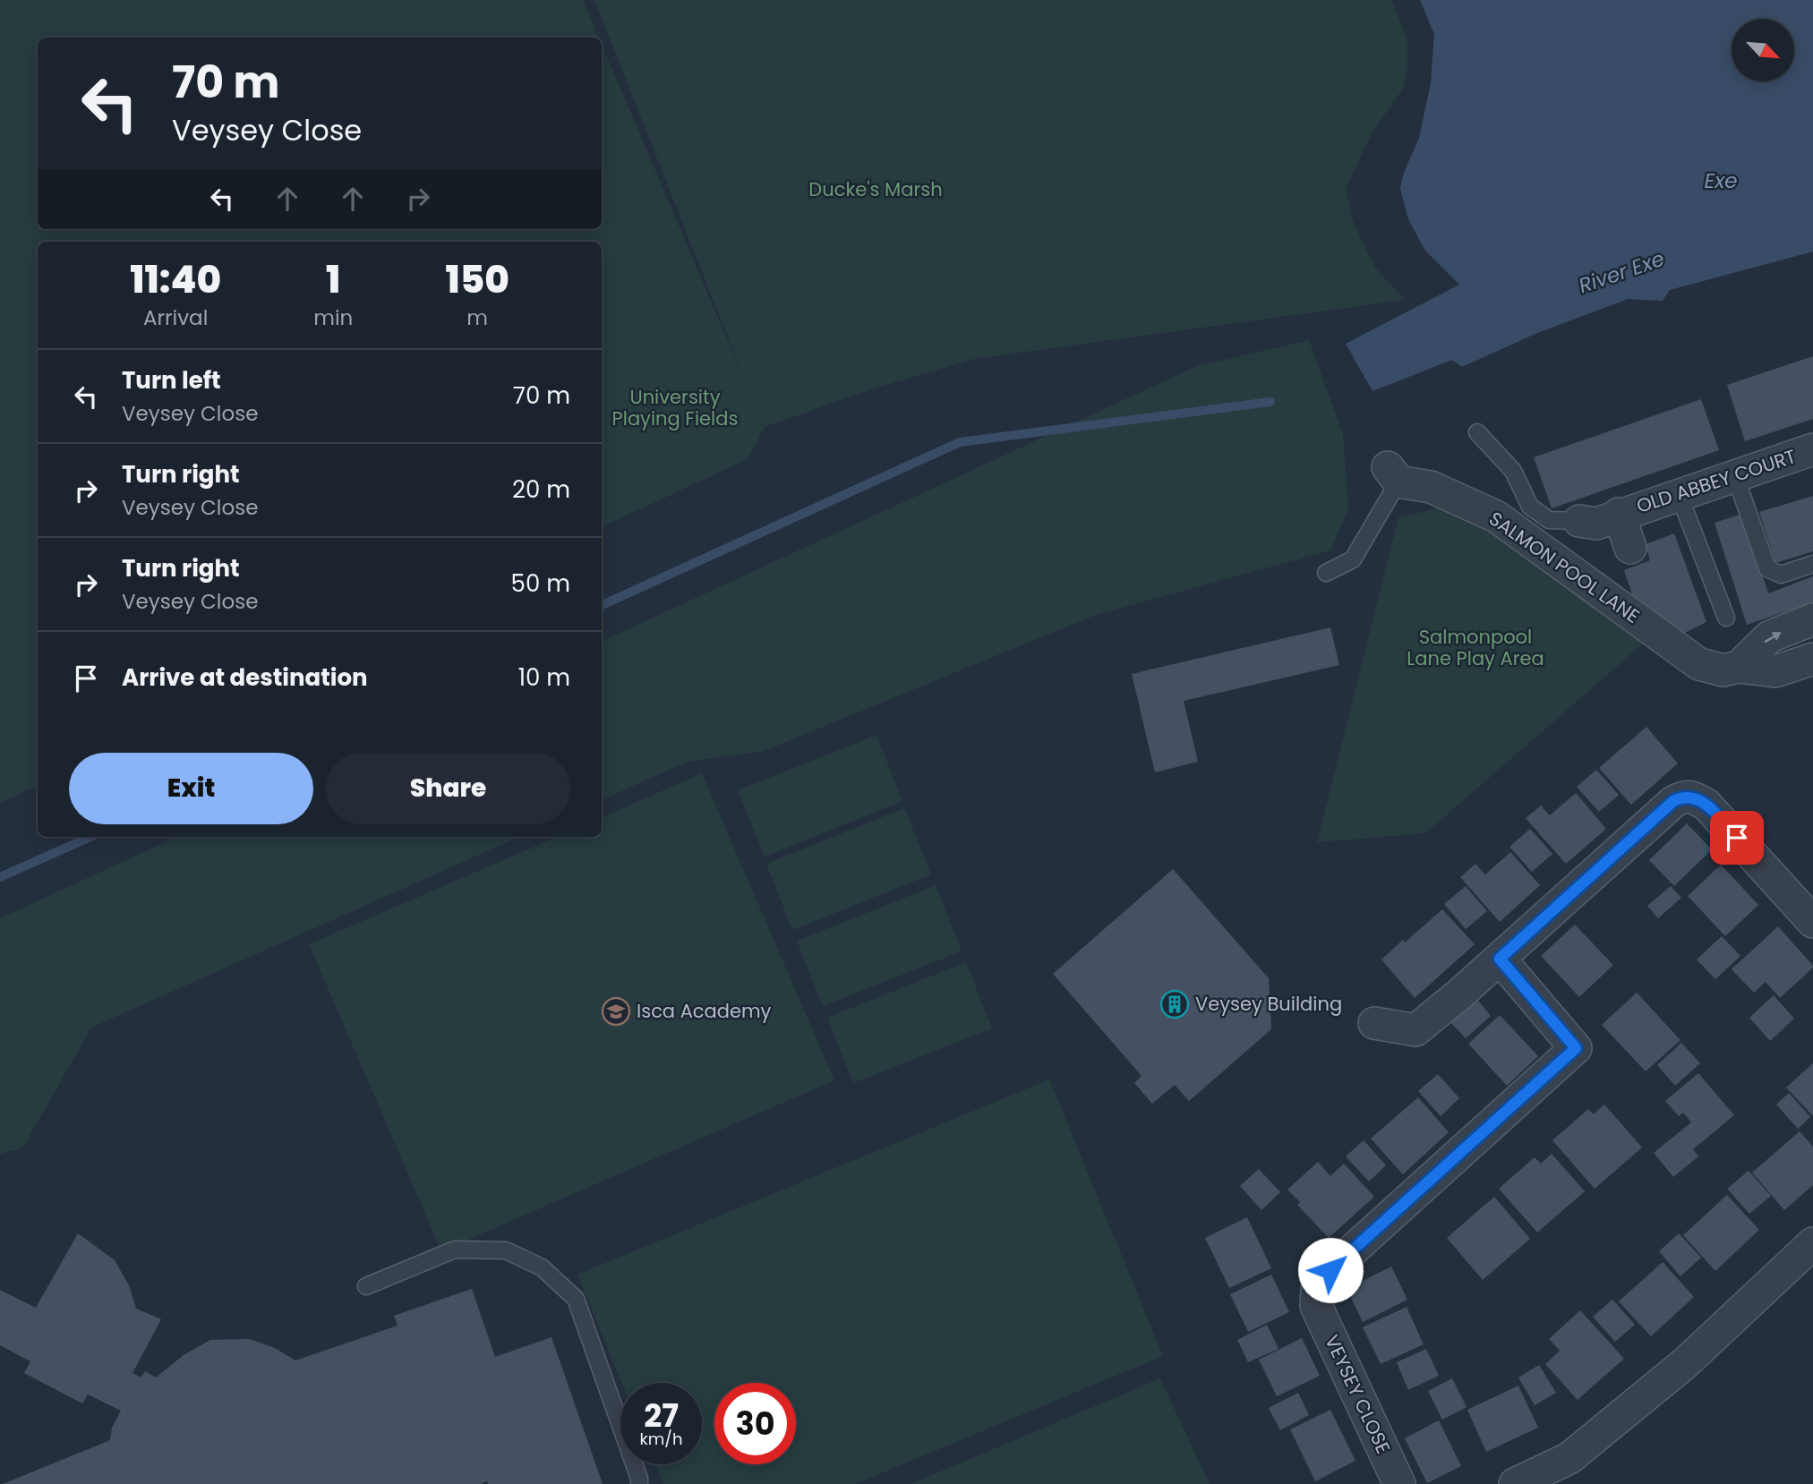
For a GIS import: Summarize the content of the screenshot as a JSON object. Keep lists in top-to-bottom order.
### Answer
{
  "streets": {
    "street": ["OLD ABBEY COURT", "SALMON POOL LANE", "VEYSEY CLOSE"]
  },
  "water": ["Exe", "River Exe"],
  "parks": ["Ducke's Marsh", "University Playing Fields", "Salmonpool Lane Play Area"],
  "places": {
    "building": ["Veysey Building"],
    "school or university": ["Isca Academy"]
  },
  "north": "bottom right",
  "page": {
    "turn": ["70 m", "Veysey Close"],
    "eta": [
      "11:40",
      "Arrival",
      "1",
      "min",
      "150",
      "m"
    ],
    "list": [
      {
        "name": "Turn left",
        "note": "Veysey Close",
        "value": "70 m"
      },
      {
        "name": "Turn right",
        "note": "Veysey Close",
        "value": "20 m"
      },
      {
        "name": "Turn right",
        "note": "Veysey Close",
        "value": "50 m"
      },
      {
        "name": "Arrive at destination",
        "value": "10 m"
      }
    ],
    "buttons": ["Exit", "Share"],
    "speed": "27 km/h",
    "limit": "30"
  }
}
